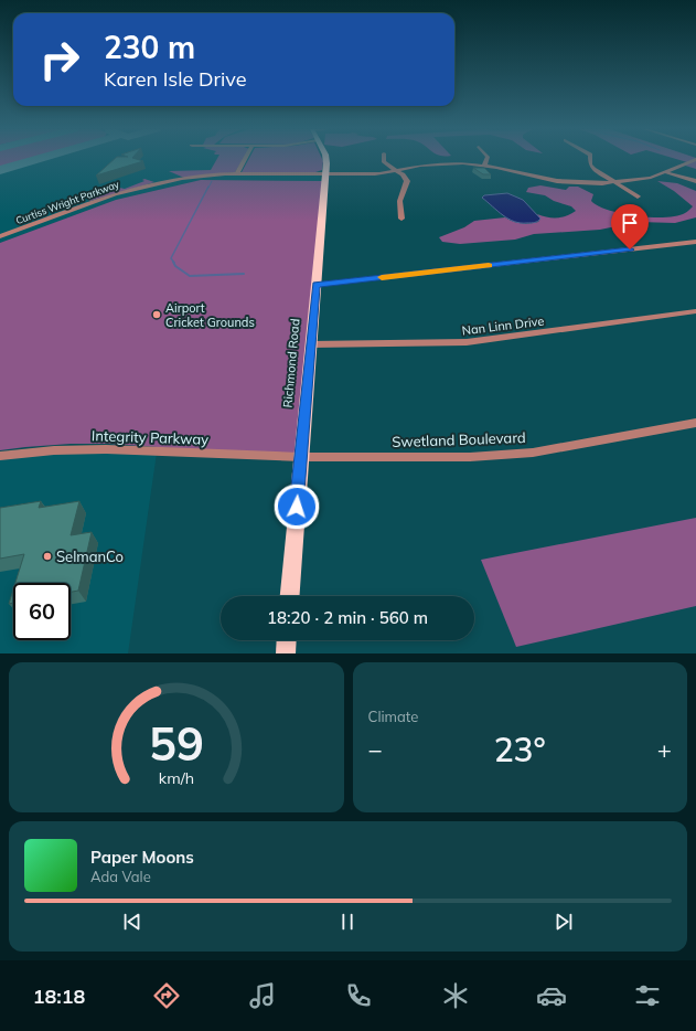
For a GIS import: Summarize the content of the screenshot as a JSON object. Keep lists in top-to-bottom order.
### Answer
{
  "streets": {
    "main road": ["Richmond Road"],
    "street": [
      "Curtiss Wright Parkway",
      "Nan Linn Drive",
      "Integrity Parkway",
      "Swetland Boulevard"
    ]
  },
  "crossings": [
    ["Curtiss Wright Parkway", "Richmond Road"],
    ["Nan Linn Drive", "Richmond Road"],
    ["Richmond Road", "Integrity Parkway"],
    ["Richmond Road", "Swetland Boulevard"],
    ["Integrity Parkway", "Swetland Boulevard"]
  ],
  "places": ["Airport Cricket Grounds", "SelmanCo"],
  "page": {
    "turn": ["230 m", "Karen Isle Drive"],
    "limit": "60",
    "trip": "18:20 · 2 min · 560 m",
    "tile": "Climate",
    "heat": ["−", "23°", "+"],
    "song": ["Paper Moons", "Ada Vale"],
    "tabs": "18:18",
    "gauge": ["59", "km/h"]
  }
}
